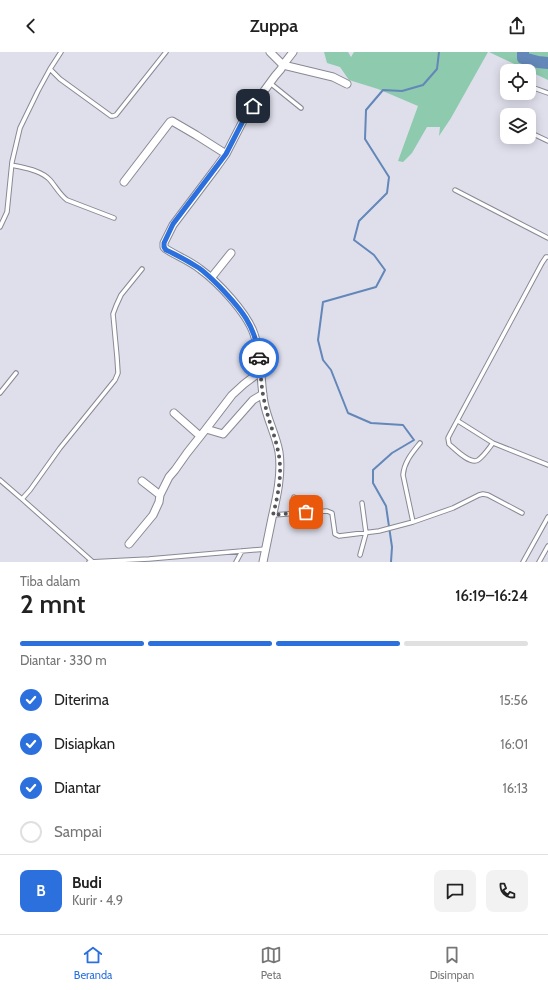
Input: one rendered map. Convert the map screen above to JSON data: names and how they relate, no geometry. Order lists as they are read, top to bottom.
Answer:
{
  "page": {
    "header": "Zuppa",
    "heading": ["2 mnt", "Tiba dalam", "16:19–16:24"],
    "panel": ["Budi", "Kurir · 4.9"],
    "bar": "Diantar · 330 m",
    "list": [
      ["Diterima", "15:56"],
      ["Disiapkan", "16:01"],
      ["Diantar", "16:13"],
      "Sampai"
    ],
    "round": "B",
    "tabs": ["Beranda", "Peta", "Disimpan"]
  }
}
